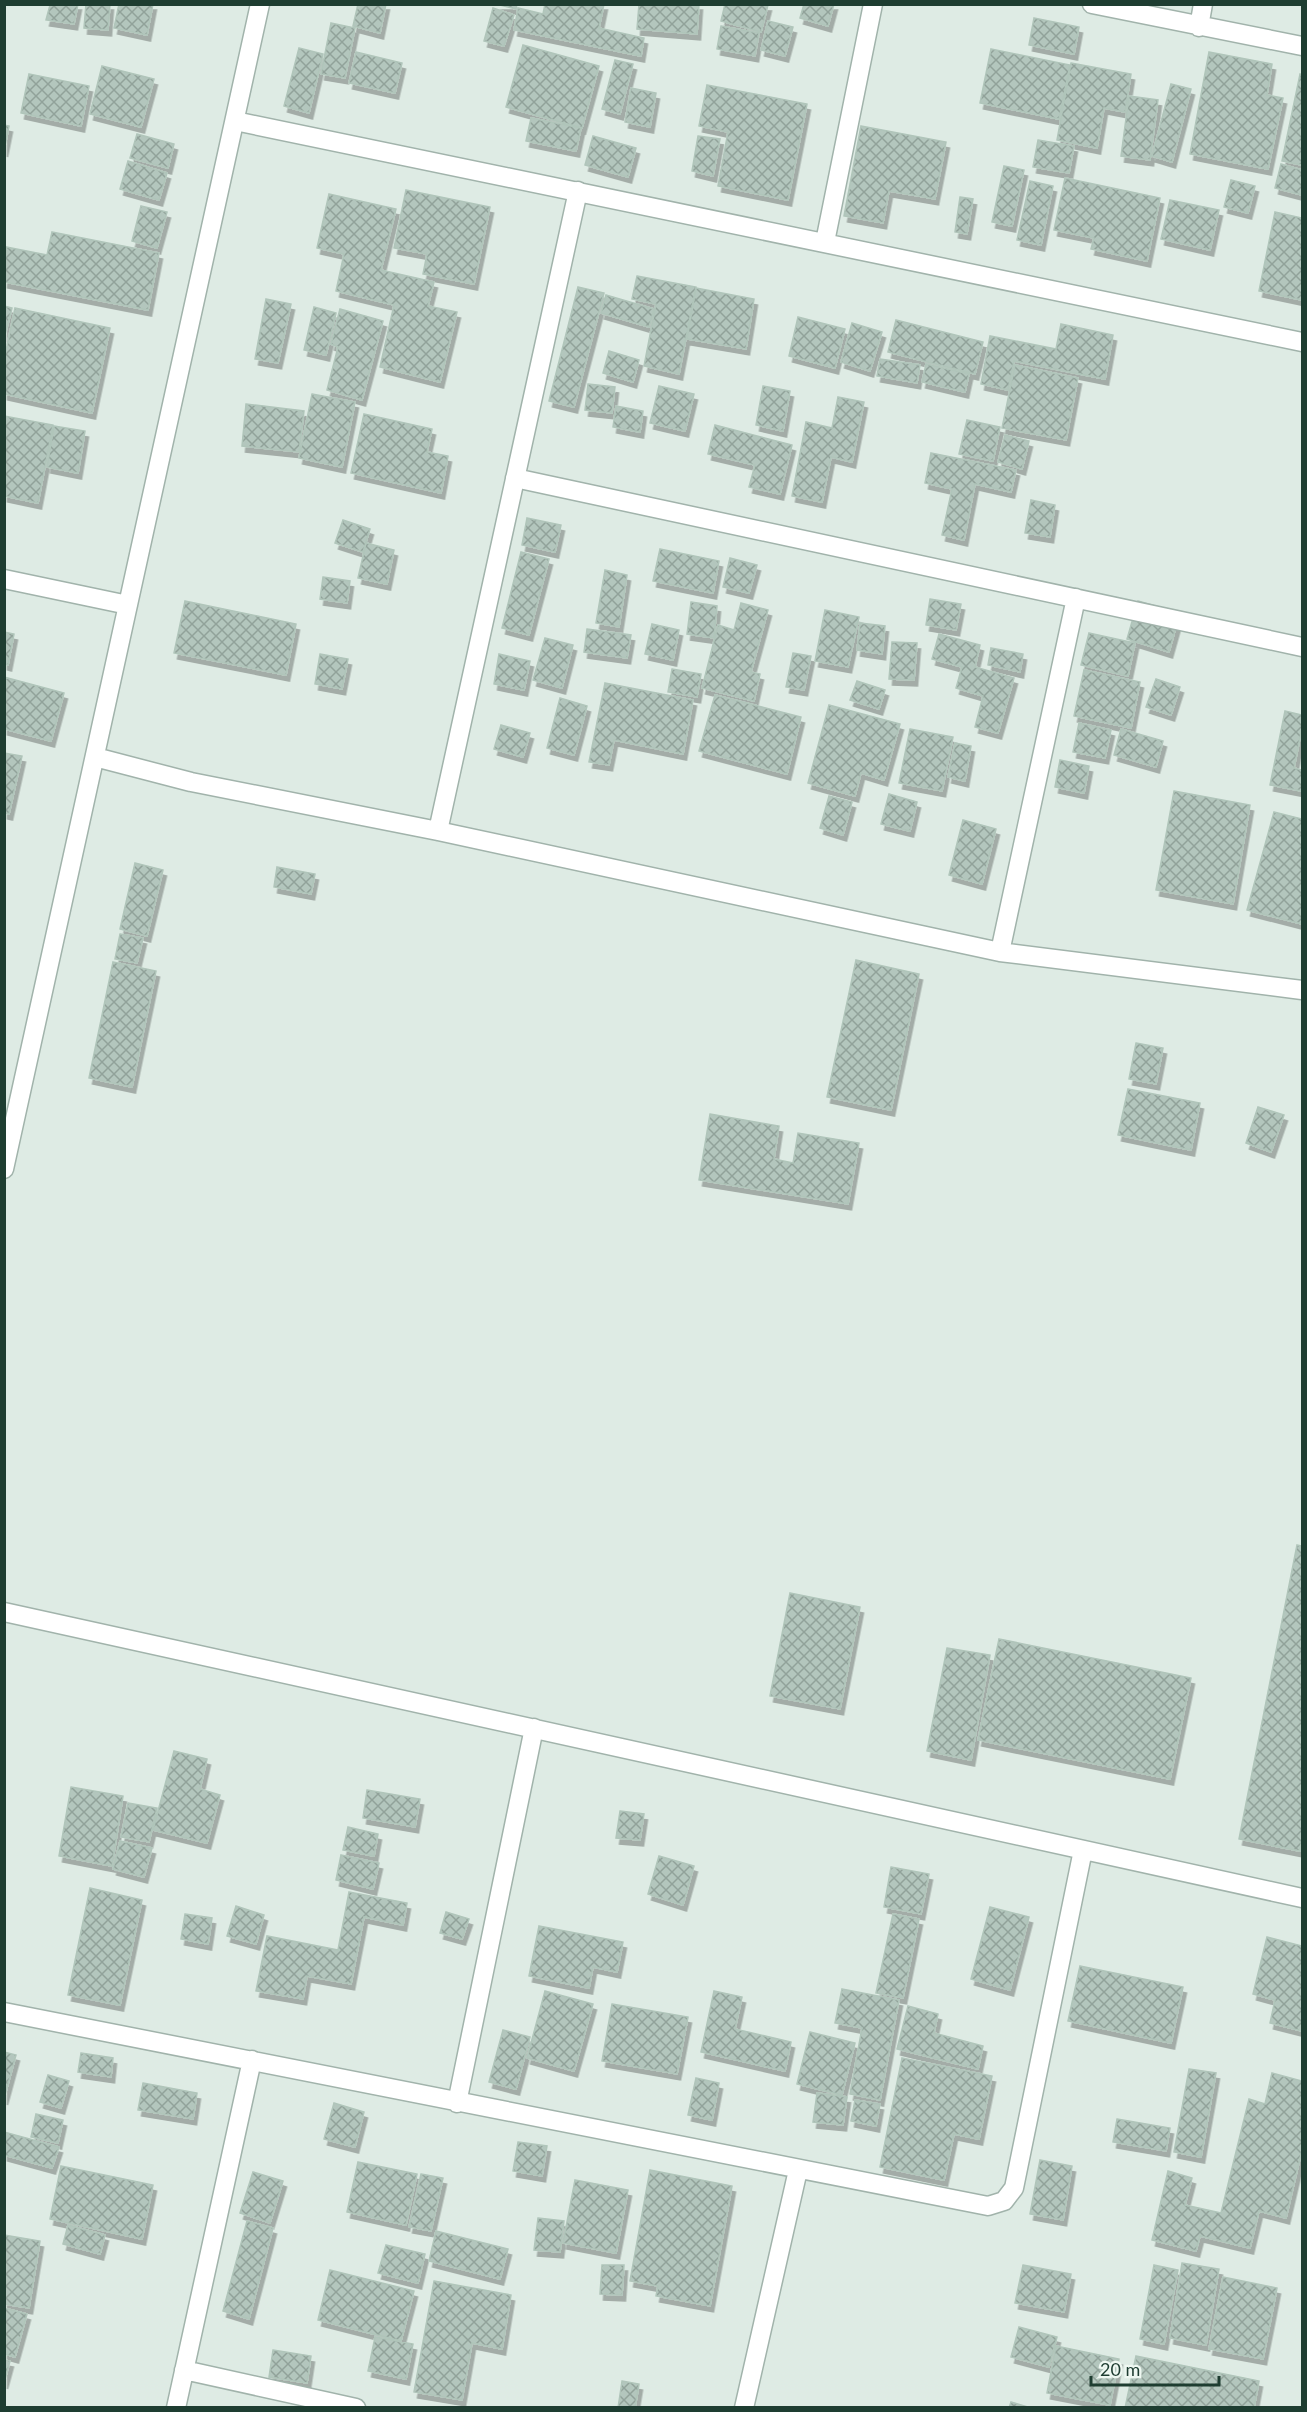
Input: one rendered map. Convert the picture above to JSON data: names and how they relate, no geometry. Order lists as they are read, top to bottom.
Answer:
{
  "scale_bar": "20 m"
}
